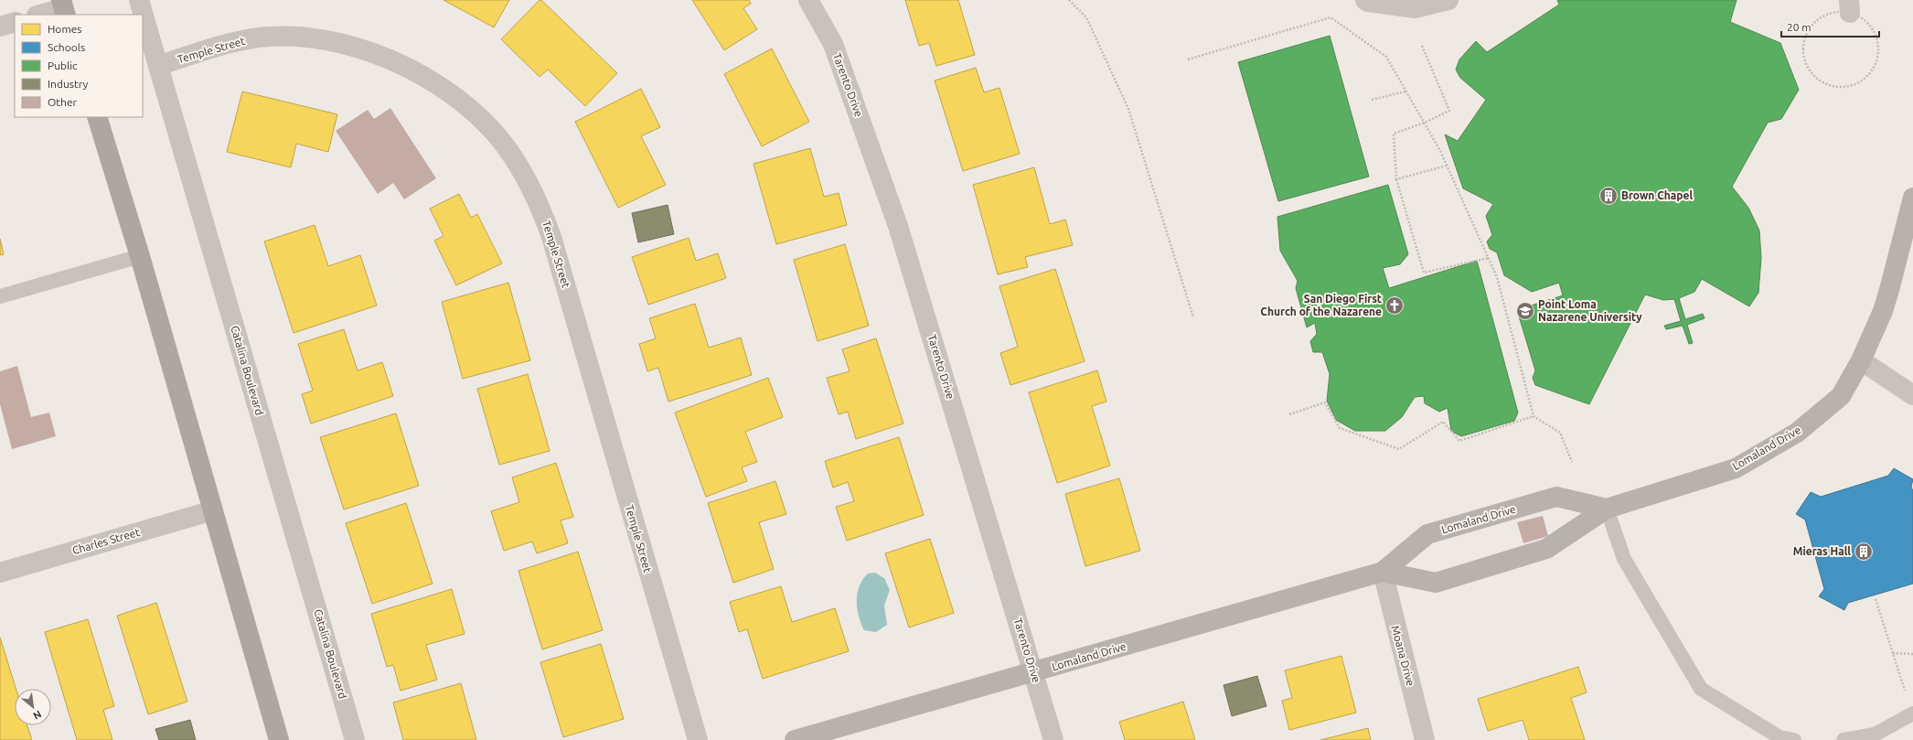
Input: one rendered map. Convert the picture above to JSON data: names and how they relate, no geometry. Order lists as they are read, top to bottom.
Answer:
{
  "streets": {
    "street": [
      "Temple Street",
      "Tarento Drive",
      "Catalina Boulevard",
      "Lomaland Drive",
      "Charles Street",
      "Moana Drive"
    ]
  },
  "crossings": [
    ["Temple Street", "Catalina Boulevard"],
    ["Tarento Drive", "Lomaland Drive"],
    ["Lomaland Drive", "Moana Drive"]
  ],
  "places": {
    "building": ["Brown Chapel", "Mieras Hall"],
    "church": ["San Diego First Church of the Nazarene"],
    "school or university": ["Point Loma Nazarene University"]
  },
  "legend": [
    "Homes",
    "Schools",
    "Public",
    "Industry",
    "Other"
  ],
  "scale_bar": "20 m",
  "north": "bottom right"
}
